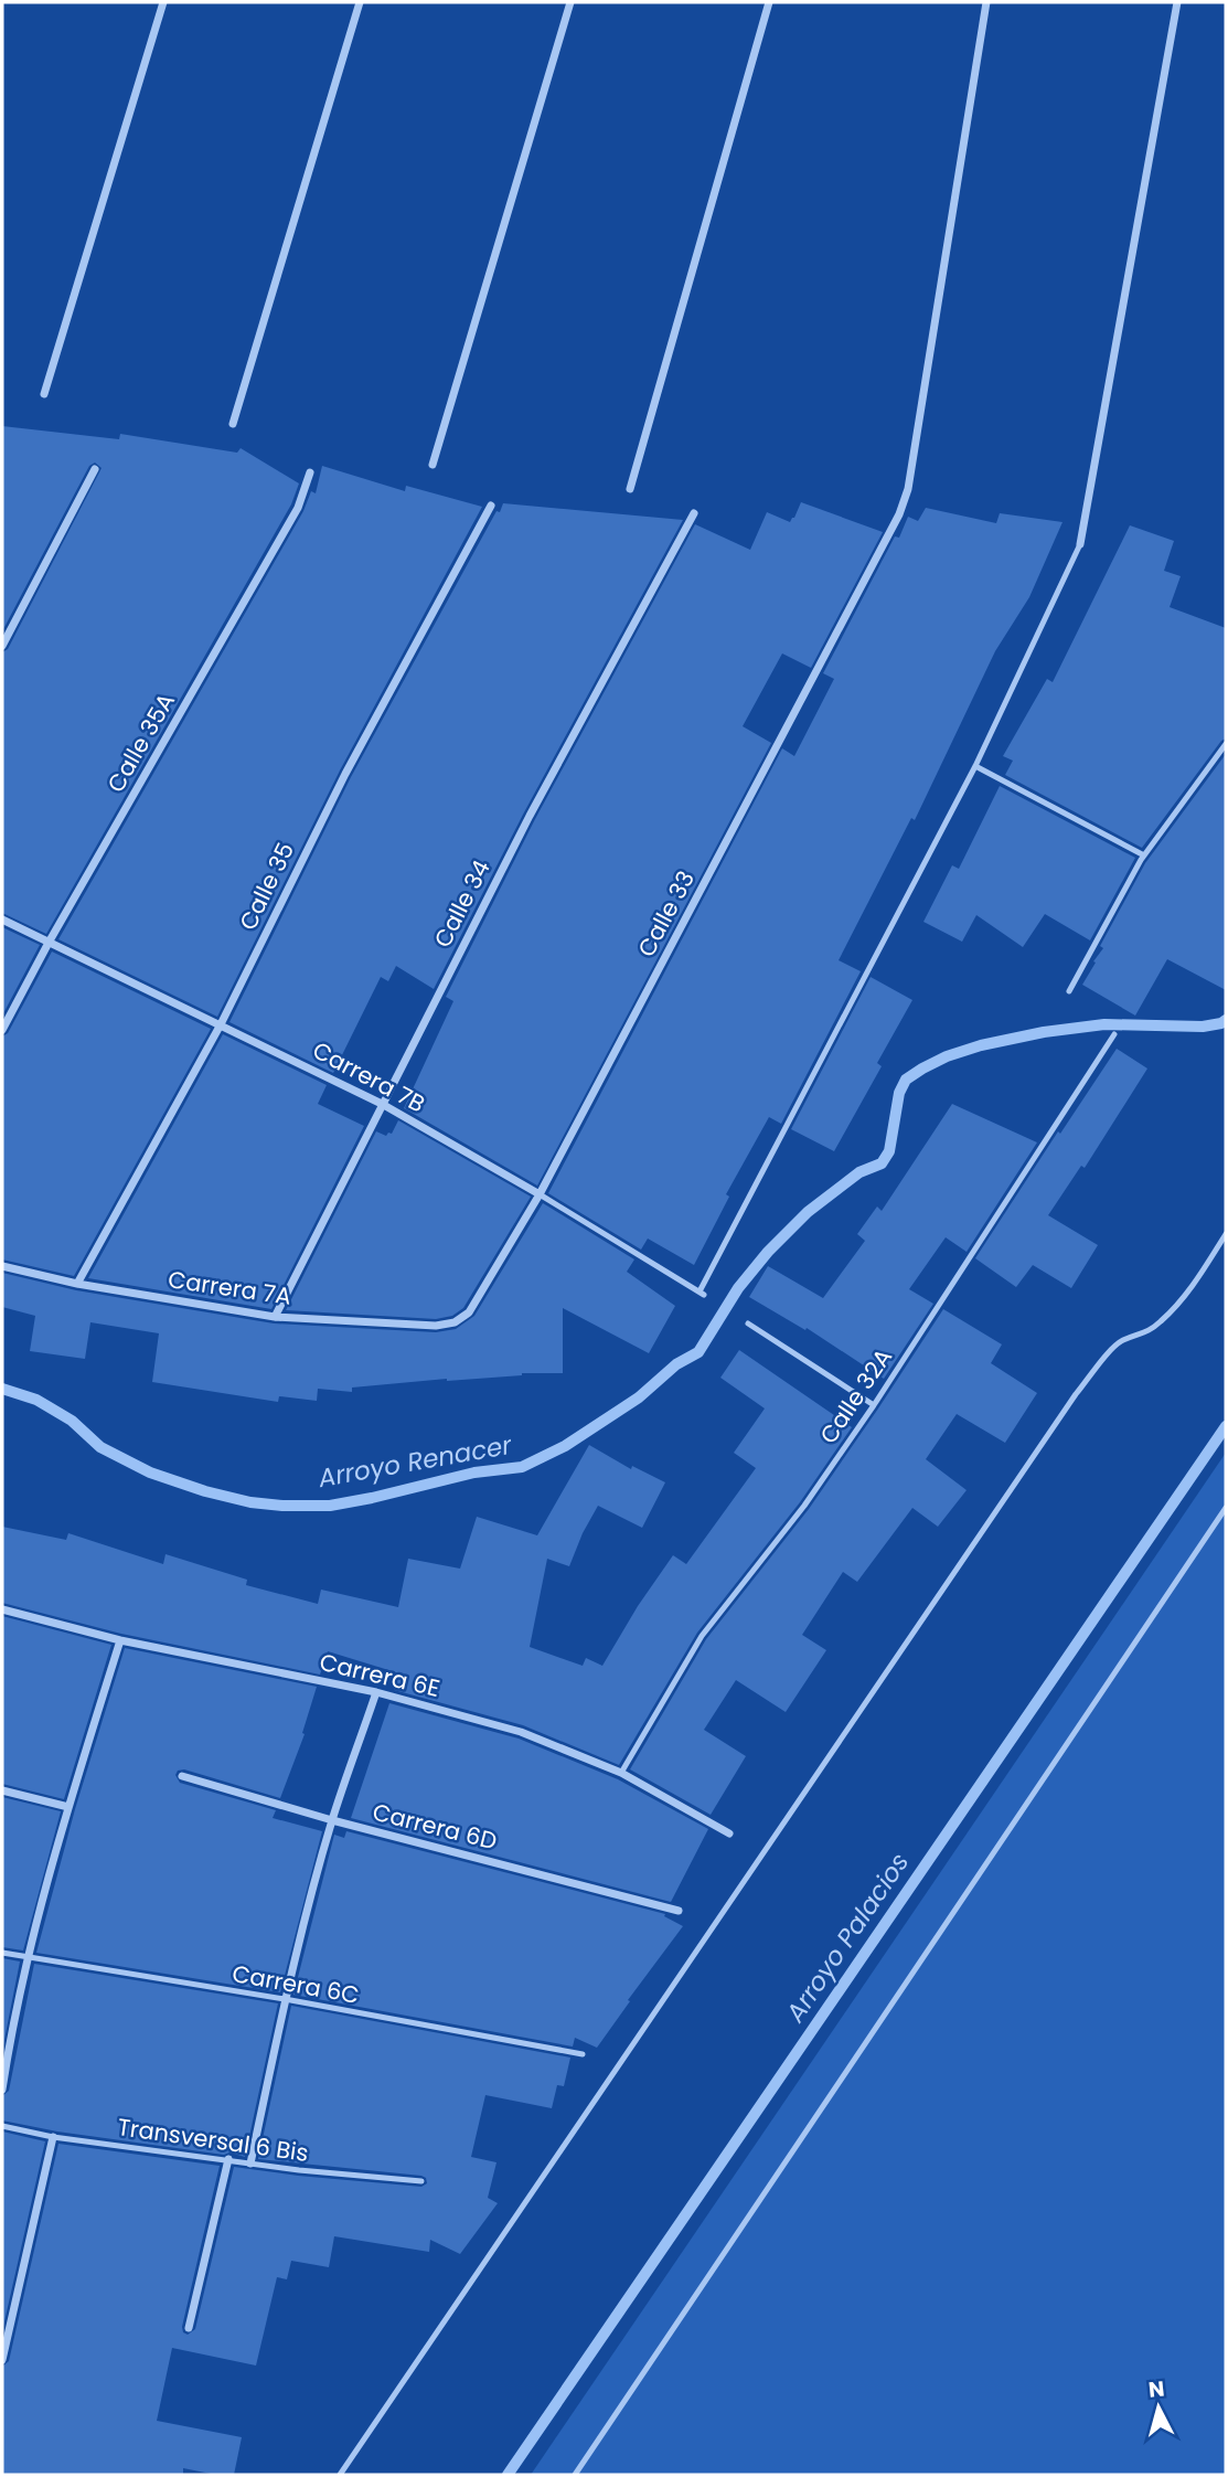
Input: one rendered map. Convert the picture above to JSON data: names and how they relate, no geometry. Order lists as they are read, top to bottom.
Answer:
{
  "streets": {
    "street": [
      "Calle 35A",
      "Calle 35",
      "Calle 34",
      "Calle 33",
      "Carrera 7B",
      "Carrera 7A",
      "Carrera 6E",
      "Carrera 6D"
    ],
    "lane": ["Calle 32A", "Carrera 6C", "Transversal 6 Bis"]
  },
  "crossings": [
    ["Calle 35A", "Carrera 7B"],
    ["Calle 35", "Carrera 7B"],
    ["Calle 35", "Carrera 7A"],
    ["Calle 34", "Carrera 7B"],
    ["Calle 34", "Carrera 7A"],
    ["Calle 33", "Carrera 7B"],
    ["Calle 33", "Carrera 7A"],
    ["Calle 32A", "Carrera 6E"]
  ],
  "water": ["Arroyo Renacer", "Arroyo Palacios"],
  "north": "top"
}
